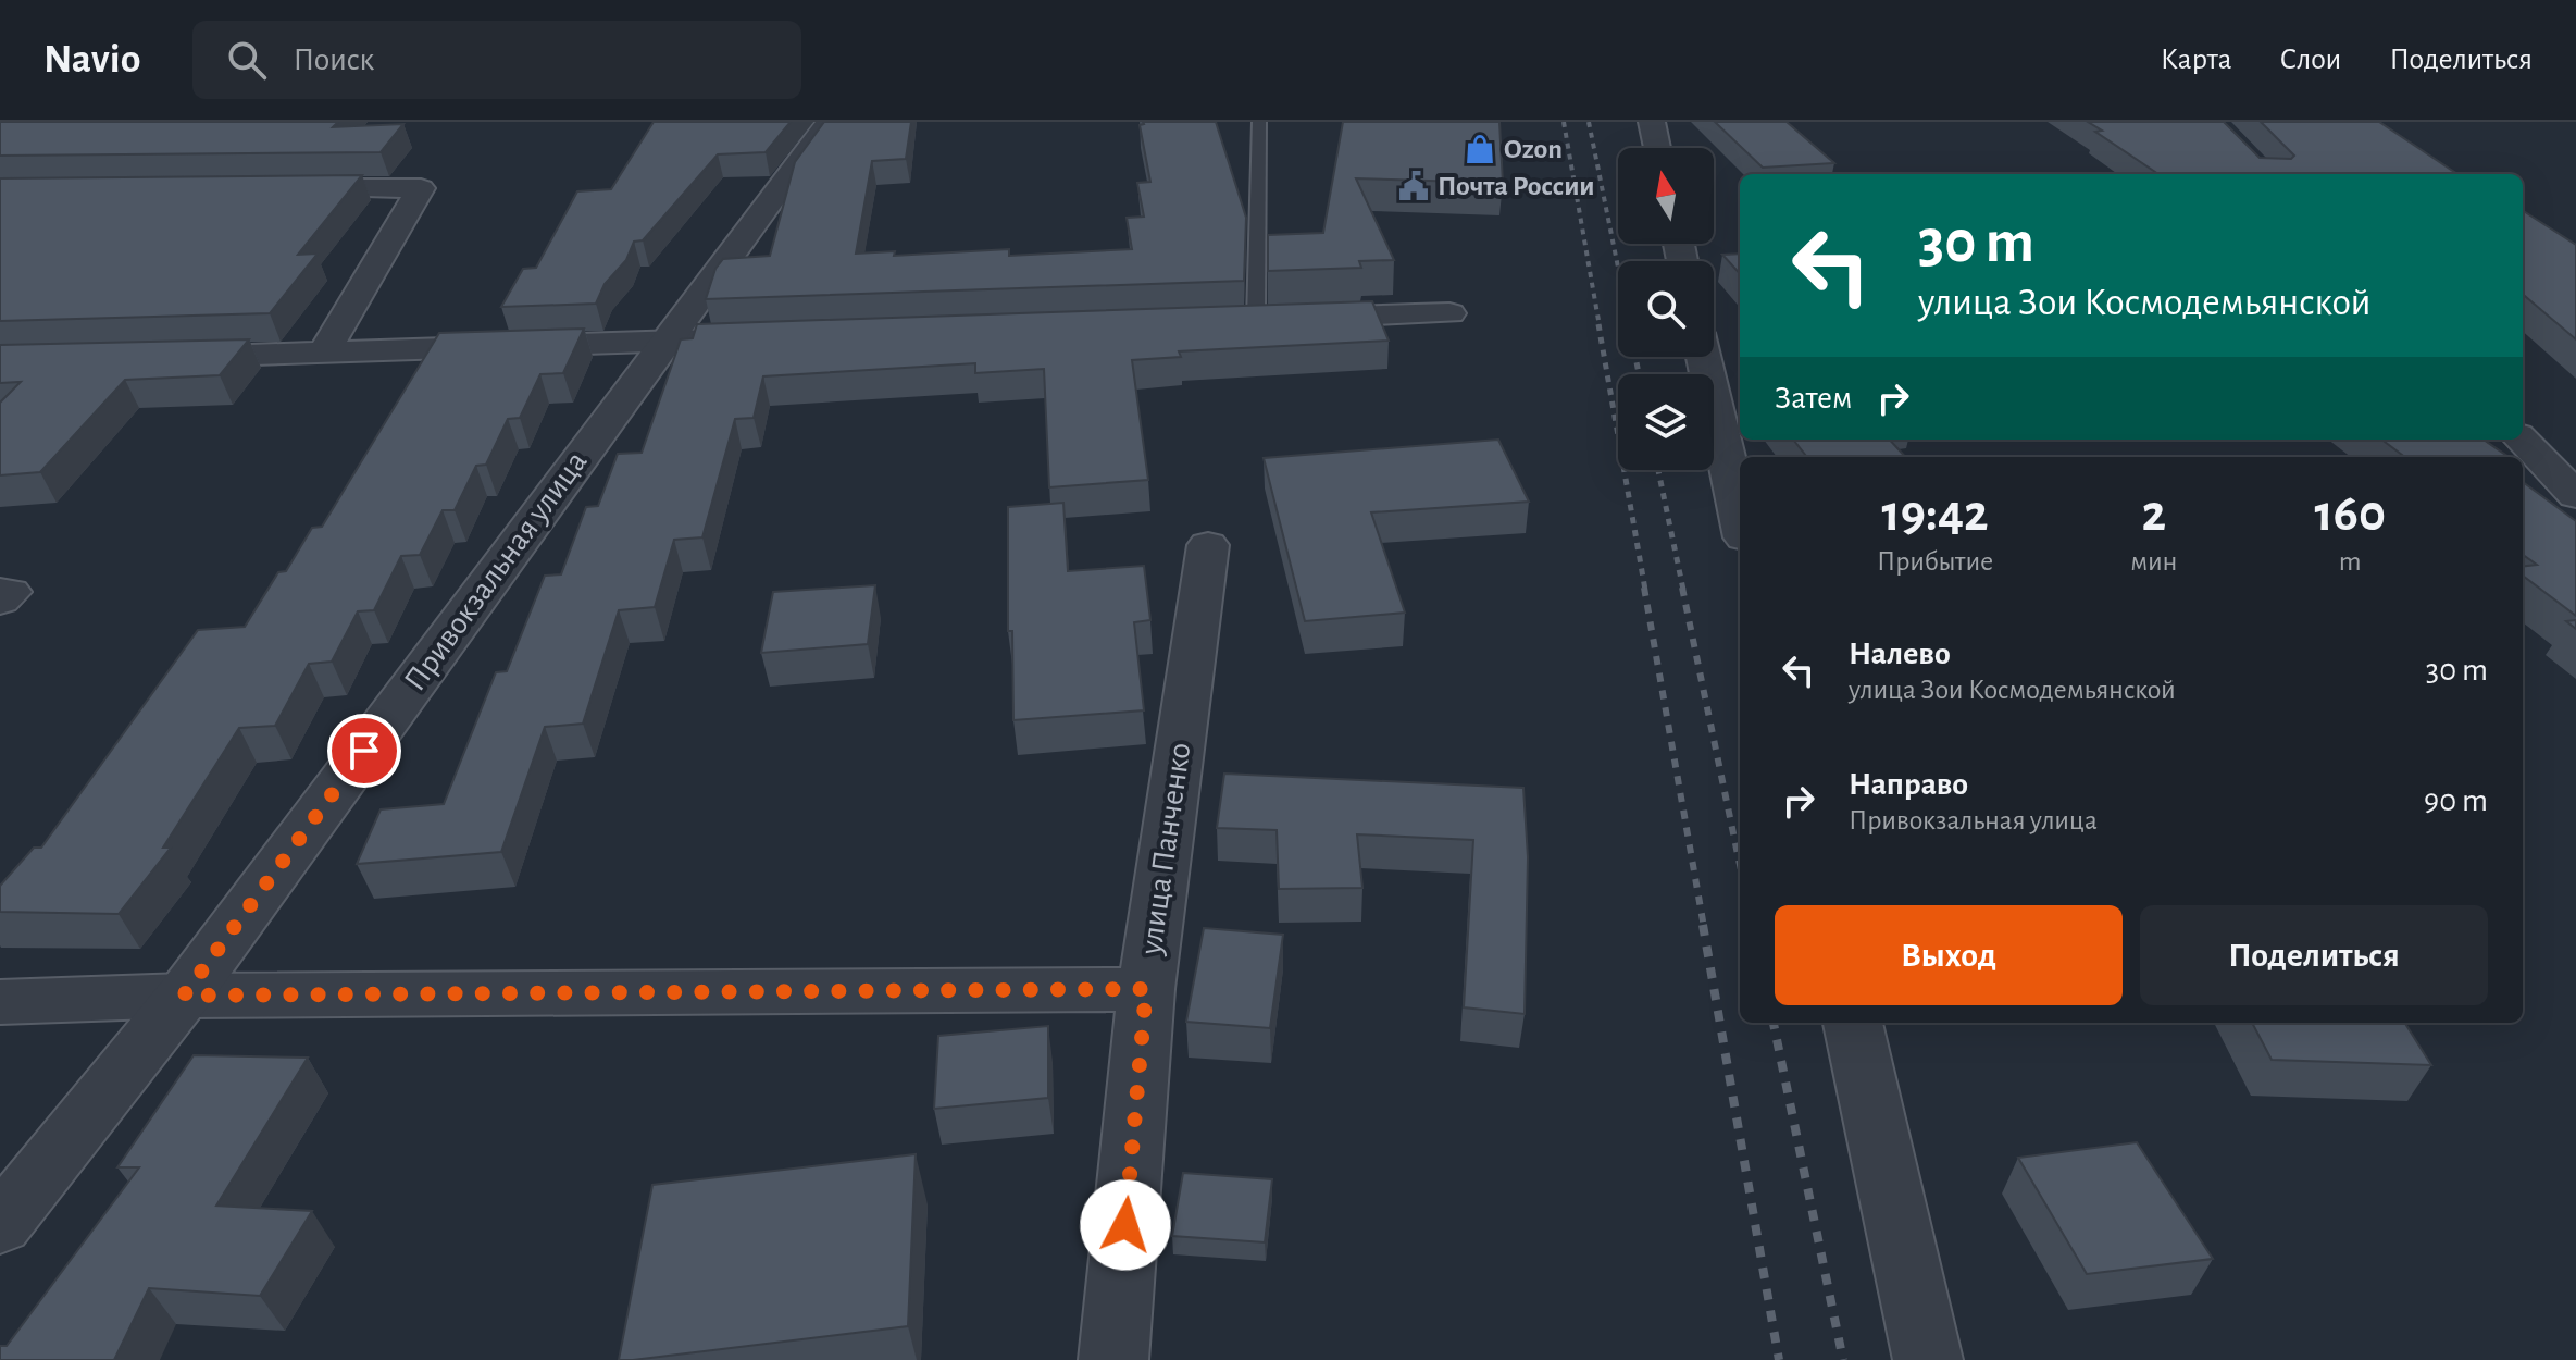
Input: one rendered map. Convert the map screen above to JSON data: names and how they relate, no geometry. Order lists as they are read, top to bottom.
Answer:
{
  "streets": {
    "street": ["Привокзальная улица", "улица Панченко"]
  },
  "places": {
    "shop": ["Ozon"],
    "public building": ["Почта России"]
  },
  "north": "top",
  "page": {
    "header": "Navio",
    "search": "Поиск",
    "nav": ["Карта", "Слои", "Поделиться"],
    "turn": ["30 m", "улица Зои Космодемьянской"],
    "then": "Затем",
    "eta": [
      "19:42",
      "Прибытие",
      "2",
      "мин",
      "160",
      "m"
    ],
    "list": [
      {
        "name": "Налево",
        "note": "улица Зои Космодемьянской",
        "value": "30 m"
      },
      {
        "name": "Направо",
        "note": "Привокзальная улица",
        "value": "90 m"
      }
    ],
    "buttons": ["Выход", "Поделиться"]
  }
}
